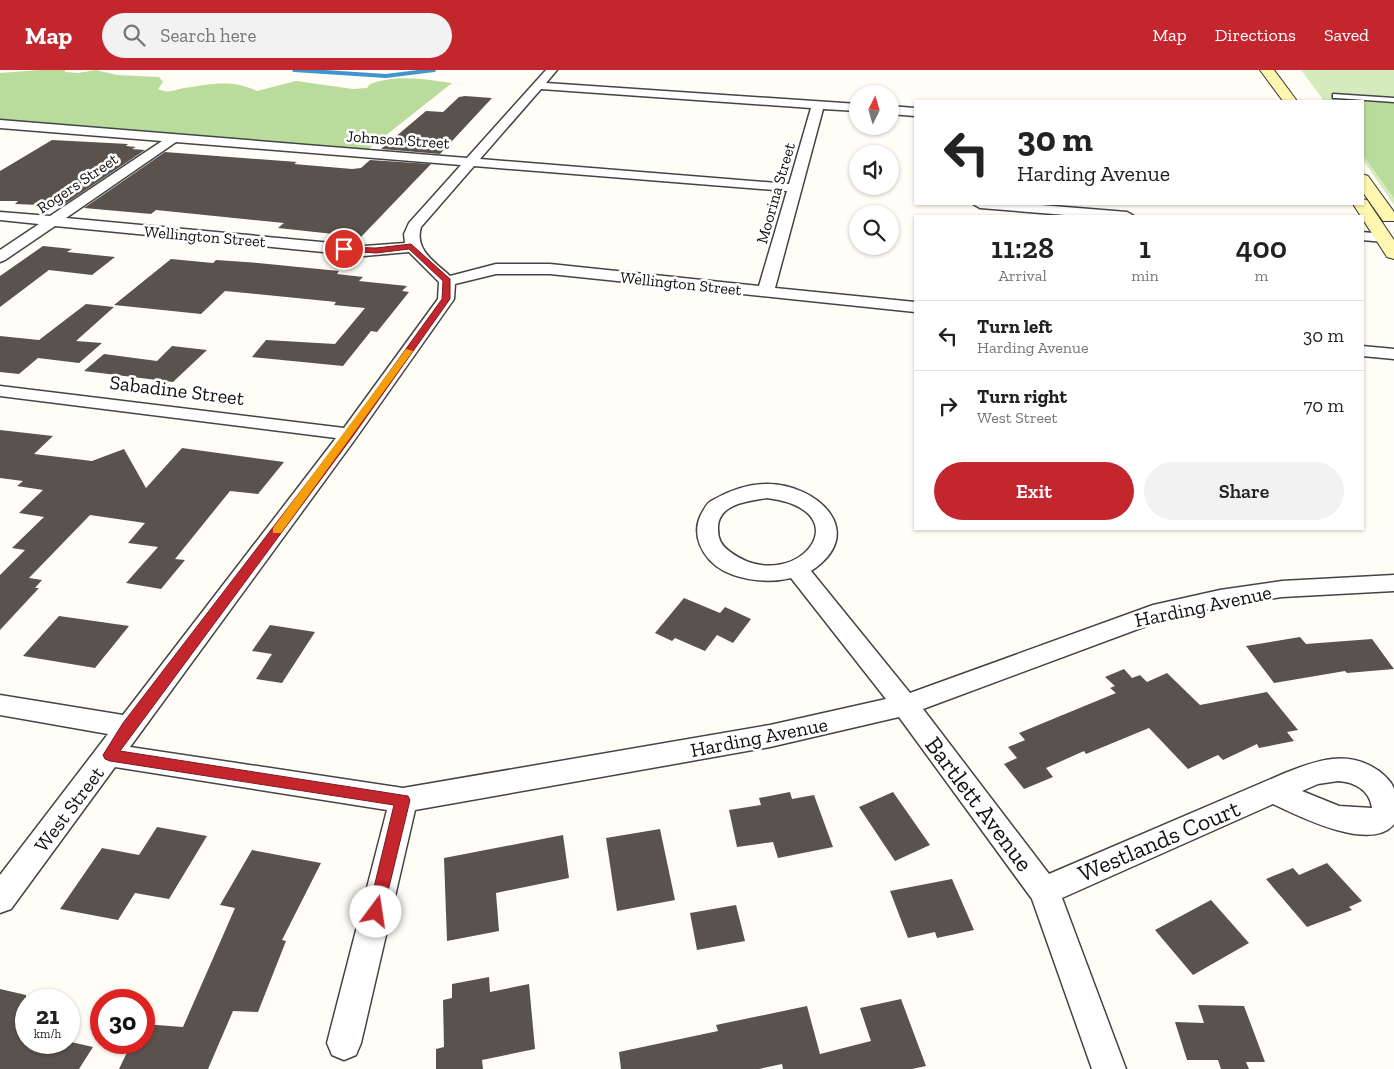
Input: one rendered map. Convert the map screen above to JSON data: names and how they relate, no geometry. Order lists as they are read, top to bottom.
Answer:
{
  "streets": {
    "street": [
      "Johnson Street",
      "Rogers Street",
      "Moorina Street",
      "Wellington Street",
      "Sabadine Street",
      "Harding Avenue",
      "Bartlett Avenue",
      "West Street",
      "Westlands Court"
    ]
  },
  "crossings": [
    ["Johnson Street", "Rogers Street"],
    ["Johnson Street", "Moorina Street"],
    ["Rogers Street", "Wellington Street"],
    ["Moorina Street", "Wellington Street"],
    ["Wellington Street", "West Street"],
    ["Sabadine Street", "West Street"],
    ["Harding Avenue", "Bartlett Avenue"],
    ["Harding Avenue", "West Street"],
    ["Bartlett Avenue", "Westlands Court"]
  ],
  "north": "top",
  "page": {
    "header": "Map",
    "search": "Search here",
    "nav": ["Map", "Directions", "Saved"],
    "turn": ["30 m", "Harding Avenue"],
    "eta": [
      "11:28",
      "Arrival",
      "1",
      "min",
      "400",
      "m"
    ],
    "list": [
      {
        "name": "Turn left",
        "note": "Harding Avenue",
        "value": "30 m"
      },
      {
        "name": "Turn right",
        "note": "West Street",
        "value": "70 m"
      }
    ],
    "buttons": ["Exit", "Share"],
    "speed": "21 km/h",
    "limit": "30"
  }
}
